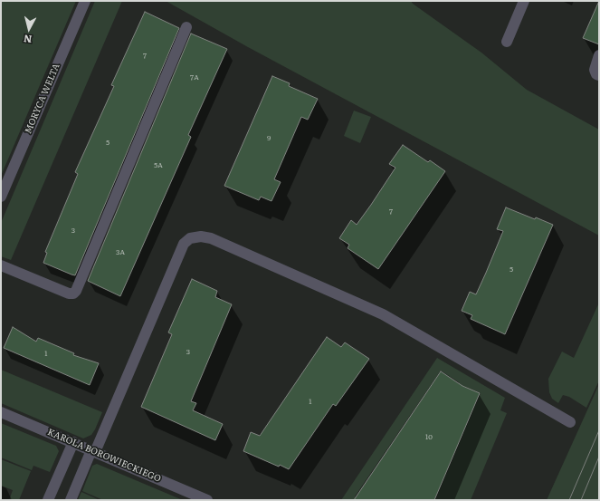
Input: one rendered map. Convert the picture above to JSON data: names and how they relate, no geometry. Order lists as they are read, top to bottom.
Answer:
{
  "streets": {
    "street": ["MORYCA WELTA", "KAROLA BOROWIECKIEGO"]
  },
  "house_numbers": [
    "7",
    "7A",
    "9",
    "5",
    "5A",
    "7",
    "3",
    "3A",
    "5",
    "3",
    "1",
    "1",
    "10"
  ],
  "north": "bottom"
}
